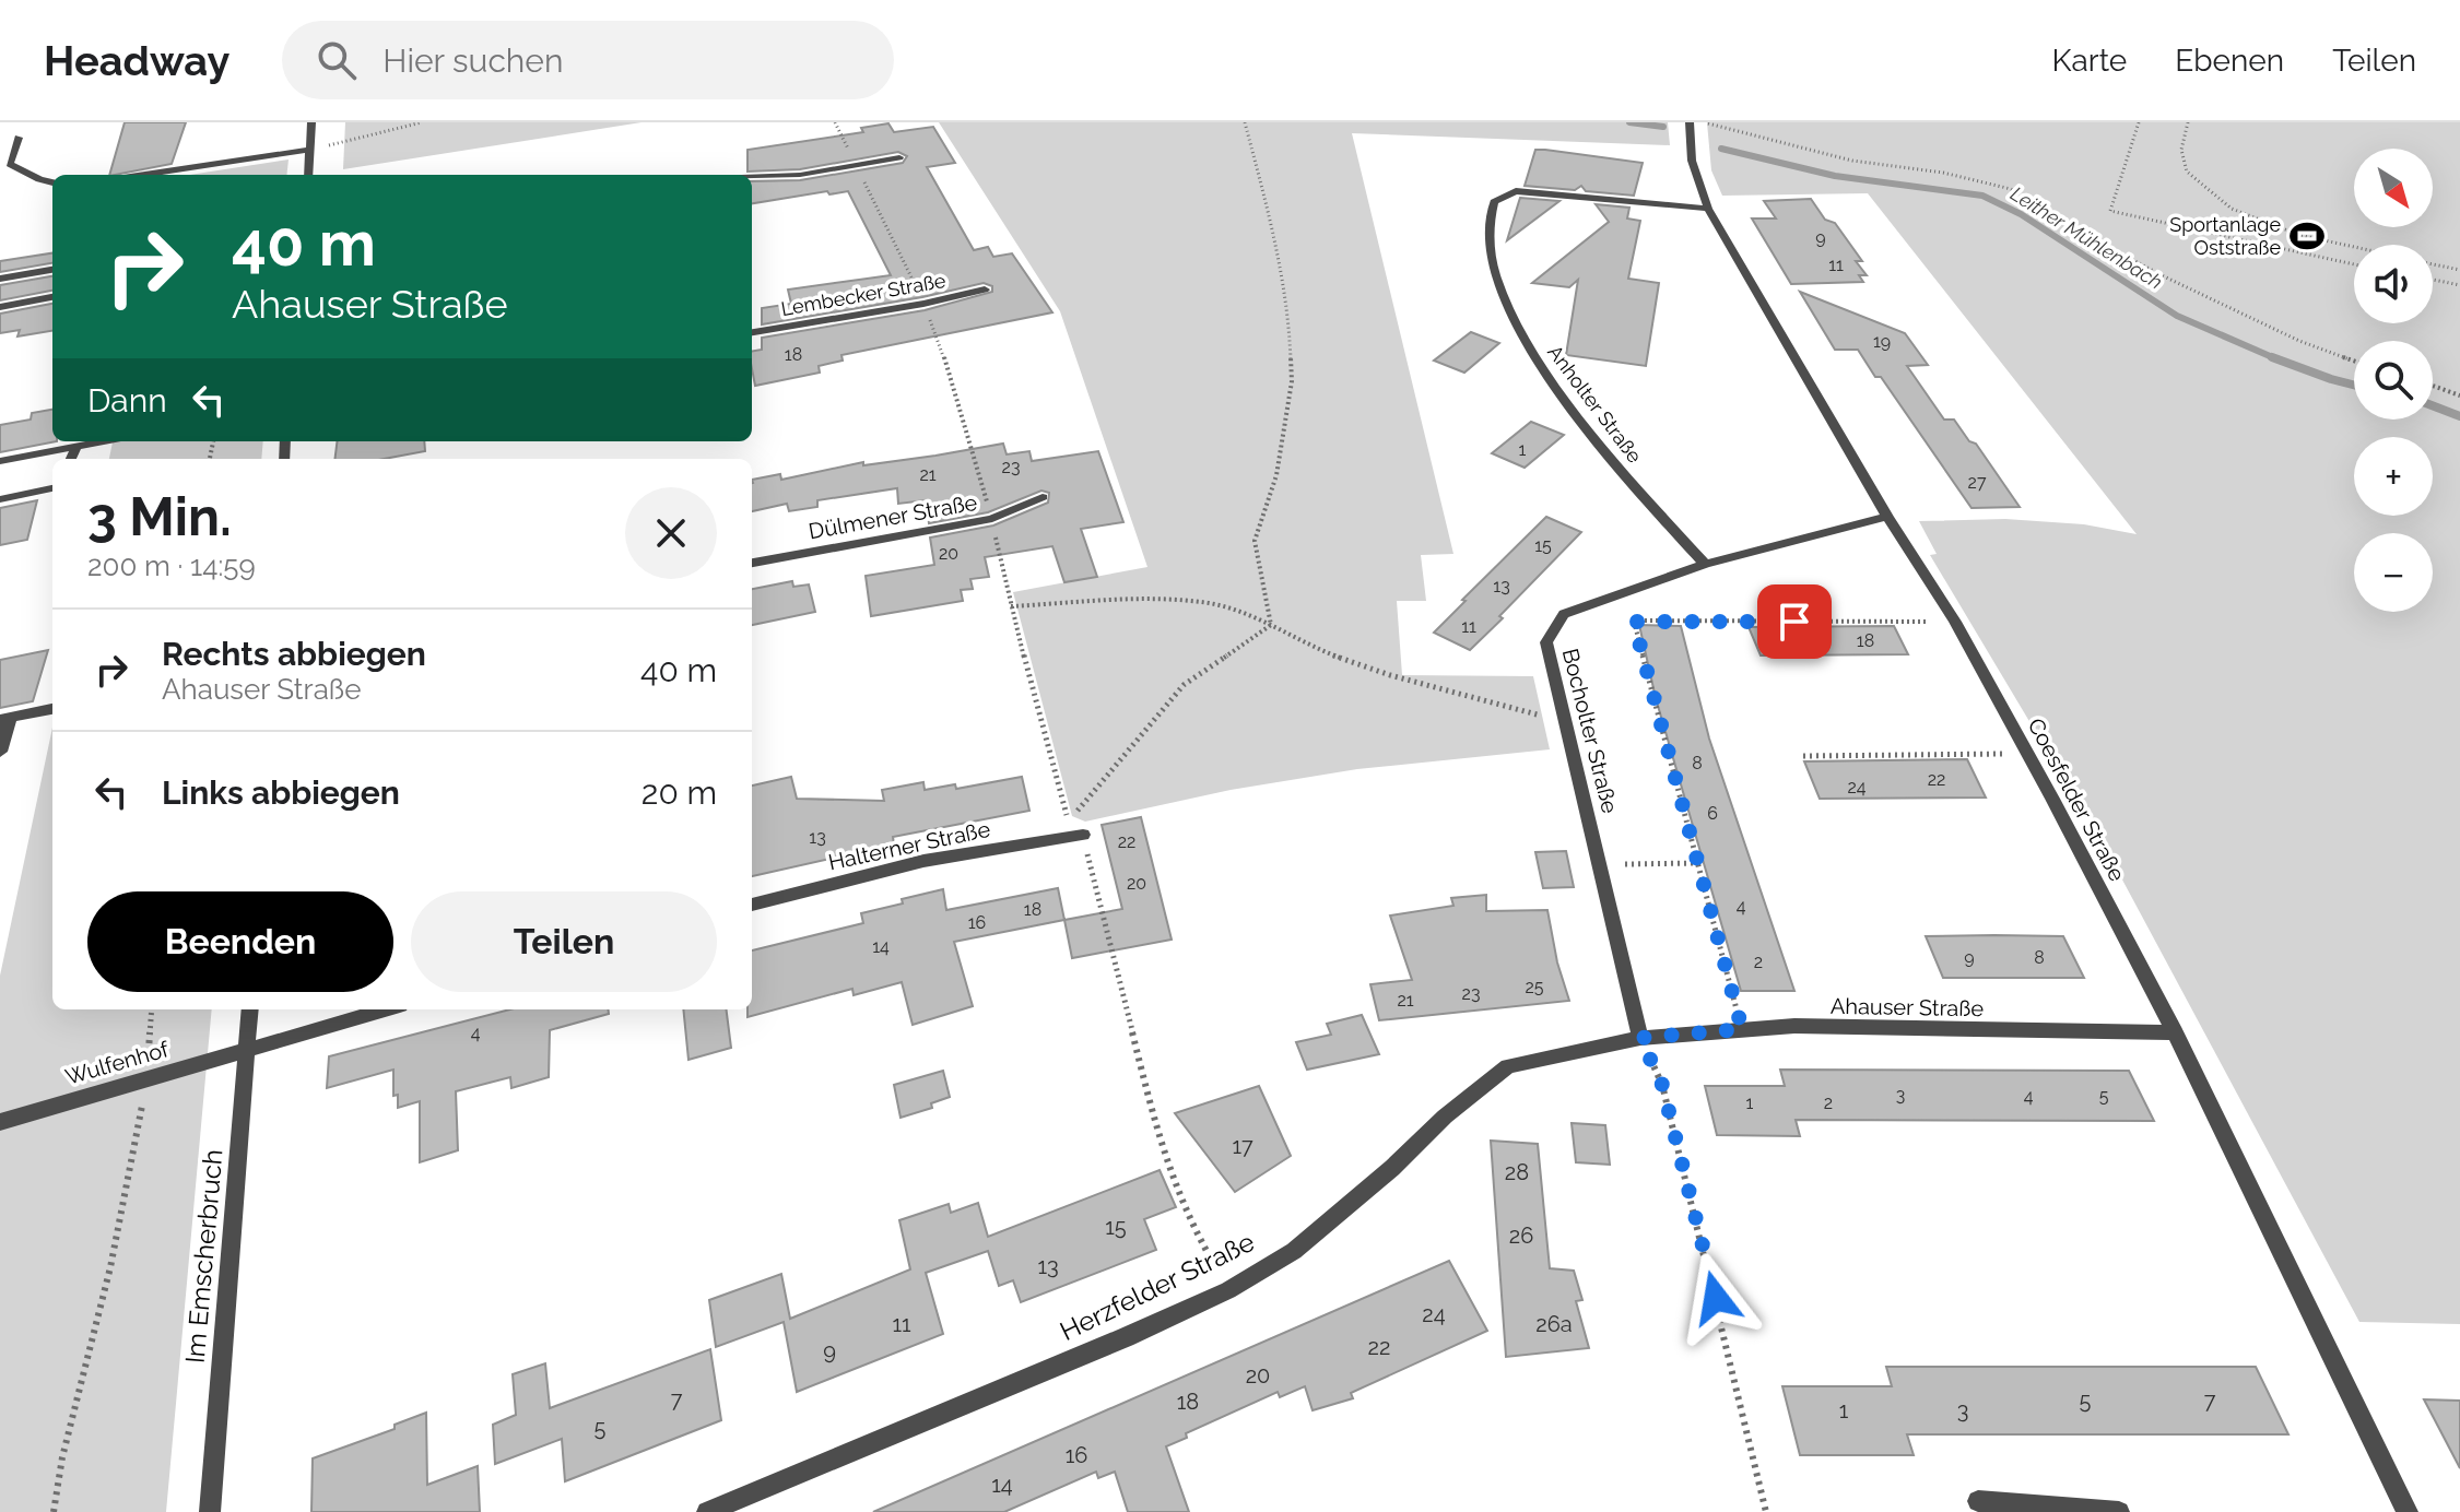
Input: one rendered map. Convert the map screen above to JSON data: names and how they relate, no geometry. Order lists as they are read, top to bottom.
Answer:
{
  "streets": {
    "street": [
      "Lembecker Straße",
      "Anholter Straße",
      "Dülmener Straße",
      "Bocholter Straße",
      "Coesfelder Straße",
      "Halterner Straße",
      "Ahauser Straße",
      "Wulfenhof",
      "Im Emscherbruch",
      "Herzfelder Straße"
    ]
  },
  "crossings": [
    ["Anholter Straße", "Bocholter Straße"],
    ["Anholter Straße", "Coesfelder Straße"],
    ["Bocholter Straße", "Coesfelder Straße"],
    ["Bocholter Straße", "Ahauser Straße"],
    ["Bocholter Straße", "Herzfelder Straße"],
    ["Coesfelder Straße", "Ahauser Straße"],
    ["Ahauser Straße", "Herzfelder Straße"],
    ["Wulfenhof", "Im Emscherbruch"]
  ],
  "water": ["Leither Mühlenbach"],
  "places": {
    "sports": ["Sportanlage Oststraße"]
  },
  "house_numbers": [
    "9",
    "11",
    "19",
    "18",
    "1",
    "23",
    "21",
    "27",
    "15",
    "20",
    "13",
    "11",
    "18",
    "8",
    "22",
    "24",
    "6",
    "13",
    "22",
    "20",
    "4",
    "18",
    "16",
    "14",
    "9",
    "8",
    "2",
    "25",
    "23",
    "21",
    "4",
    "3",
    "4",
    "5",
    "1",
    "2",
    "17",
    "28",
    "15",
    "26",
    "13",
    "24",
    "11",
    "26a",
    "22",
    "9",
    "20",
    "7",
    "5",
    "7",
    "18",
    "1",
    "3",
    "5",
    "16",
    "14"
  ],
  "north": "bottom right",
  "page": {
    "header": "Headway",
    "search": "Hier suchen",
    "nav": ["Karte", "Ebenen", "Teilen"],
    "map_buttons": ["+", "−"],
    "turn": ["40 m", "Ahauser Straße"],
    "then": "Dann",
    "heading": ["3 Min.", "200 m · 14:59"],
    "list": [
      {
        "name": "Rechts abbiegen",
        "note": "Ahauser Straße",
        "value": "40 m"
      },
      {
        "name": "Links abbiegen",
        "value": "20 m"
      }
    ],
    "buttons": ["Beenden", "Teilen"]
  }
}
